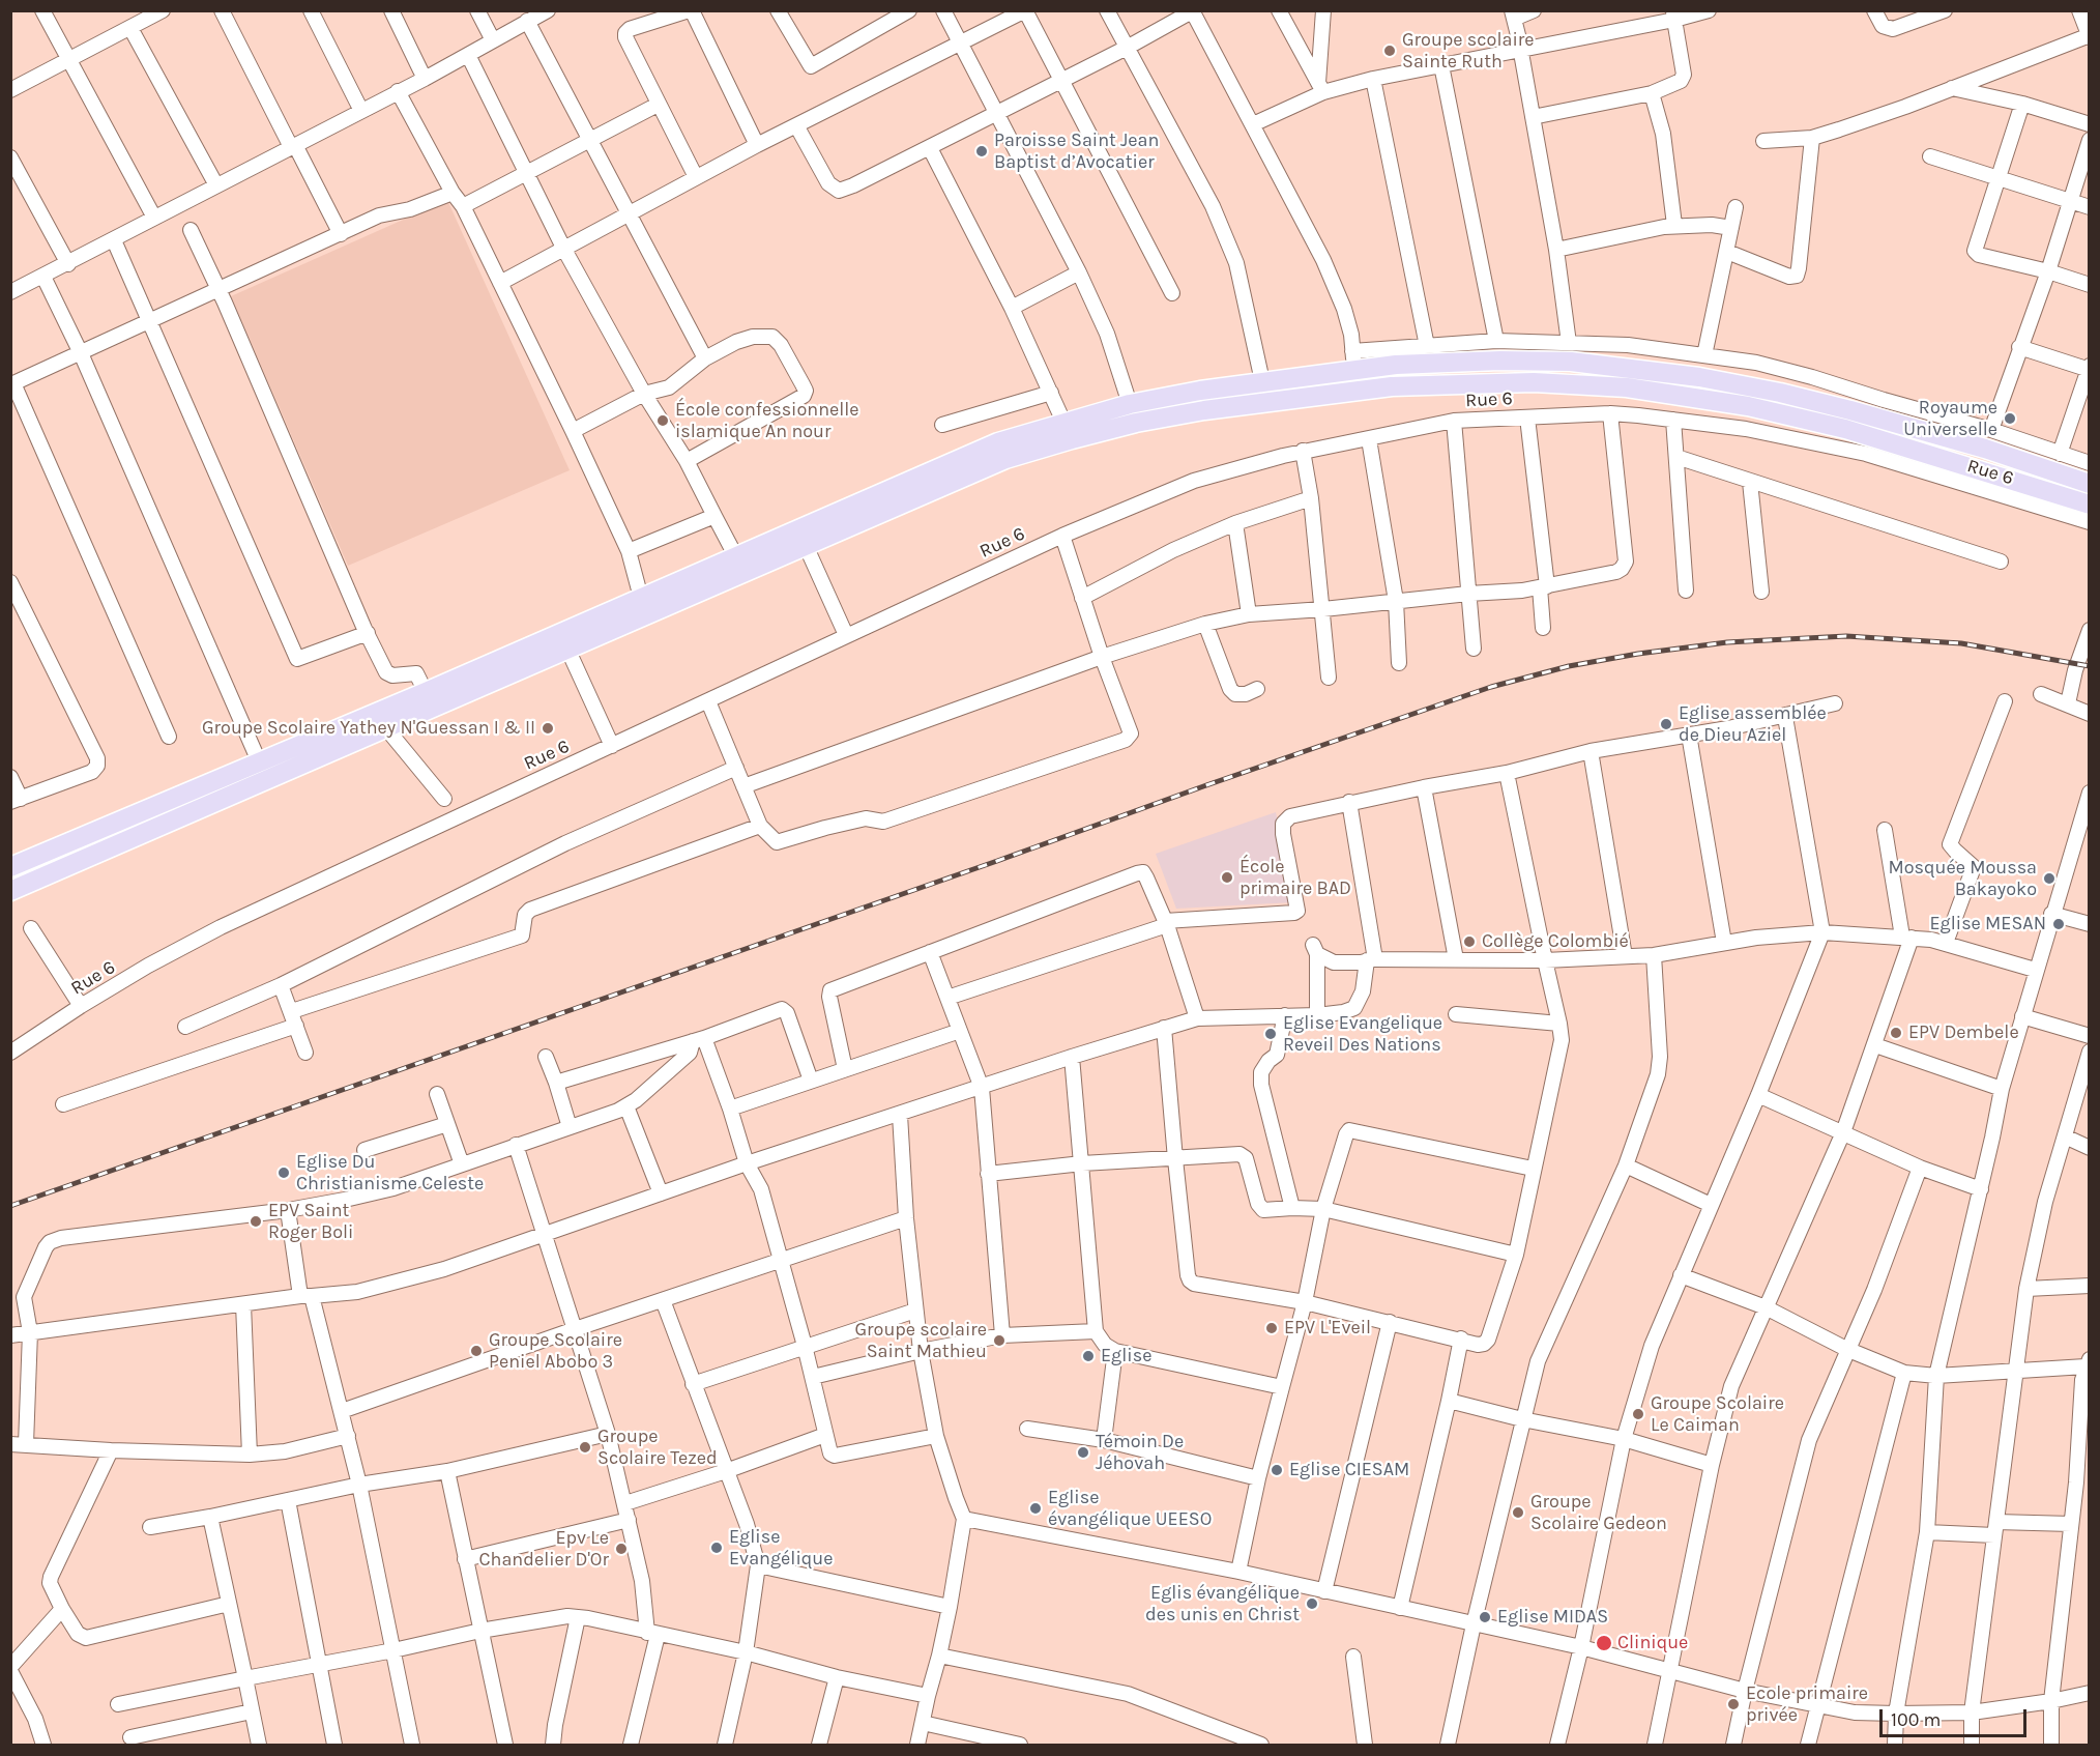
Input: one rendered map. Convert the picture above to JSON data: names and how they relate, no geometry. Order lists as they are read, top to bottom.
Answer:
{
  "streets": {
    "street": ["Rue 6"]
  },
  "places": [
    "Groupe scolaire Sainte Ruth",
    "Paroisse Saint Jean Baptist d’Avocatier",
    "Royaume Universelle",
    "École confessionnelle islamique An nour",
    "Eglise assemblée de Dieu Aziel",
    "Groupe Scolaire Yathey N'Guessan I & II",
    "École primaire BAD",
    "Mosquée Moussa Bakayoko",
    "Eglise MESAN",
    "Collège Colombié",
    "EPV Dembele",
    "Eglise Evangelique Reveil Des Nations",
    "Eglise Du Christianisme Celeste",
    "EPV Saint Roger Boli",
    "EPV L'Eveil",
    "Groupe scolaire Saint Mathieu",
    "Groupe Scolaire Peniel Abobo 3",
    "Eglise",
    "Groupe Scolaire Le Caiman",
    "Groupe Scolaire Tezed",
    "Témoin De Jéhovah",
    "Eglise CIESAM",
    "Eglise évangélique UEESO",
    "Groupe Scolaire Gedeon",
    "Eglise Evangélique",
    "Epv Le Chandelier D'Or",
    "Eglis évangélique des unis en Christ",
    "Eglise MIDAS",
    "Clinique",
    "Ecole primaire privée"
  ],
  "scale_bar": "100 m"
}
